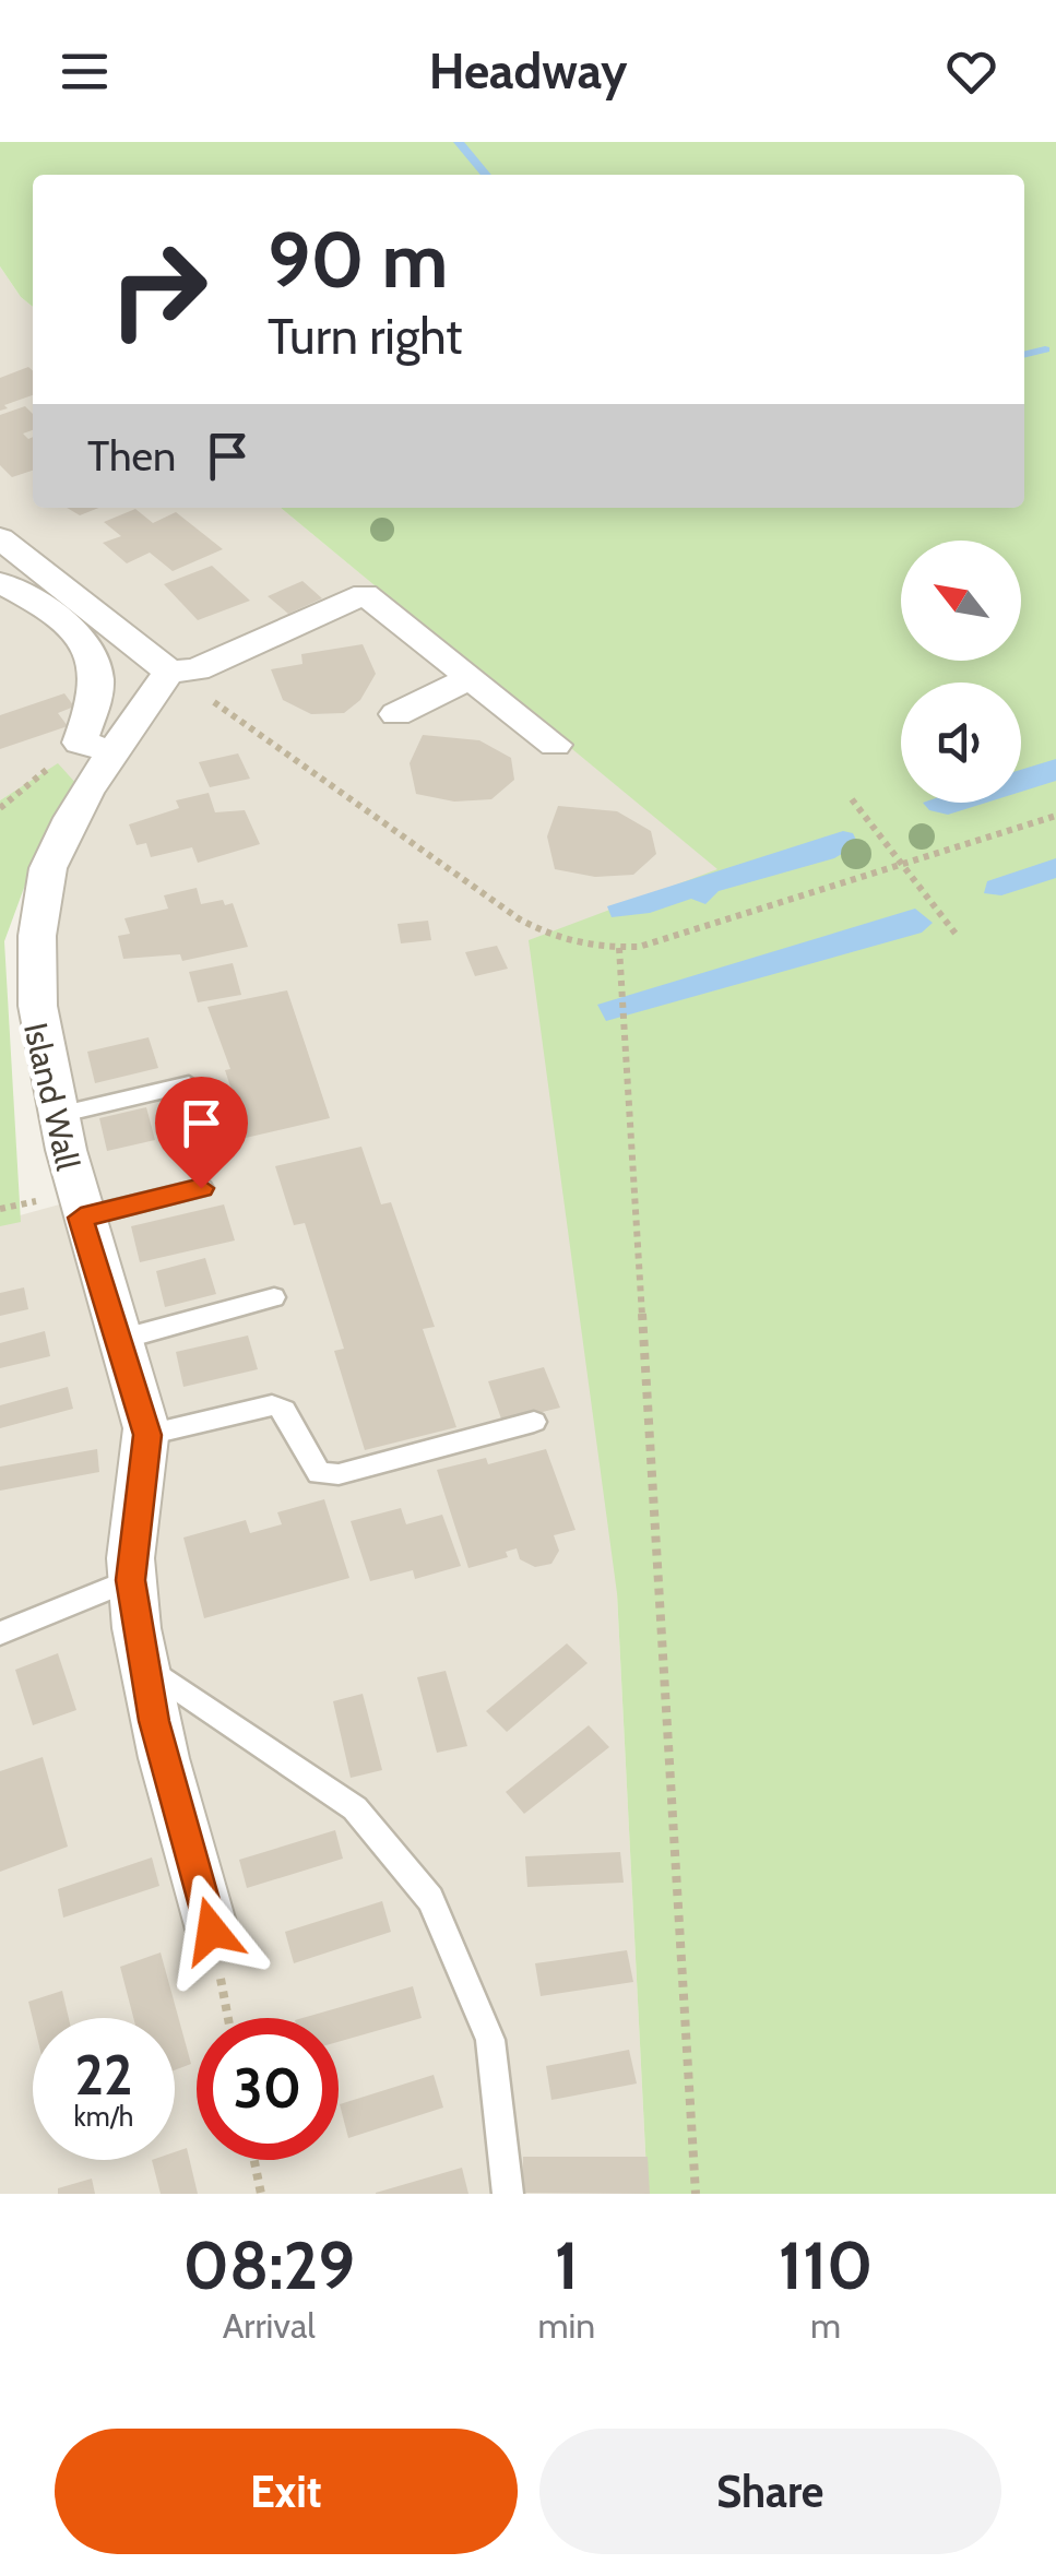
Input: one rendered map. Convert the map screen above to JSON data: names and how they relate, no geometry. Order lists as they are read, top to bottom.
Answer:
{
  "streets": {
    "street": ["Island Wall"]
  },
  "north": "top left",
  "page": {
    "header": "Headway",
    "turn": ["90 m", "Turn right"],
    "then": "Then",
    "speed": "22 km/h",
    "limit": "30",
    "eta": [
      "08:29",
      "Arrival",
      "1",
      "min",
      "110",
      "m"
    ],
    "buttons": ["Exit", "Share"]
  }
}
